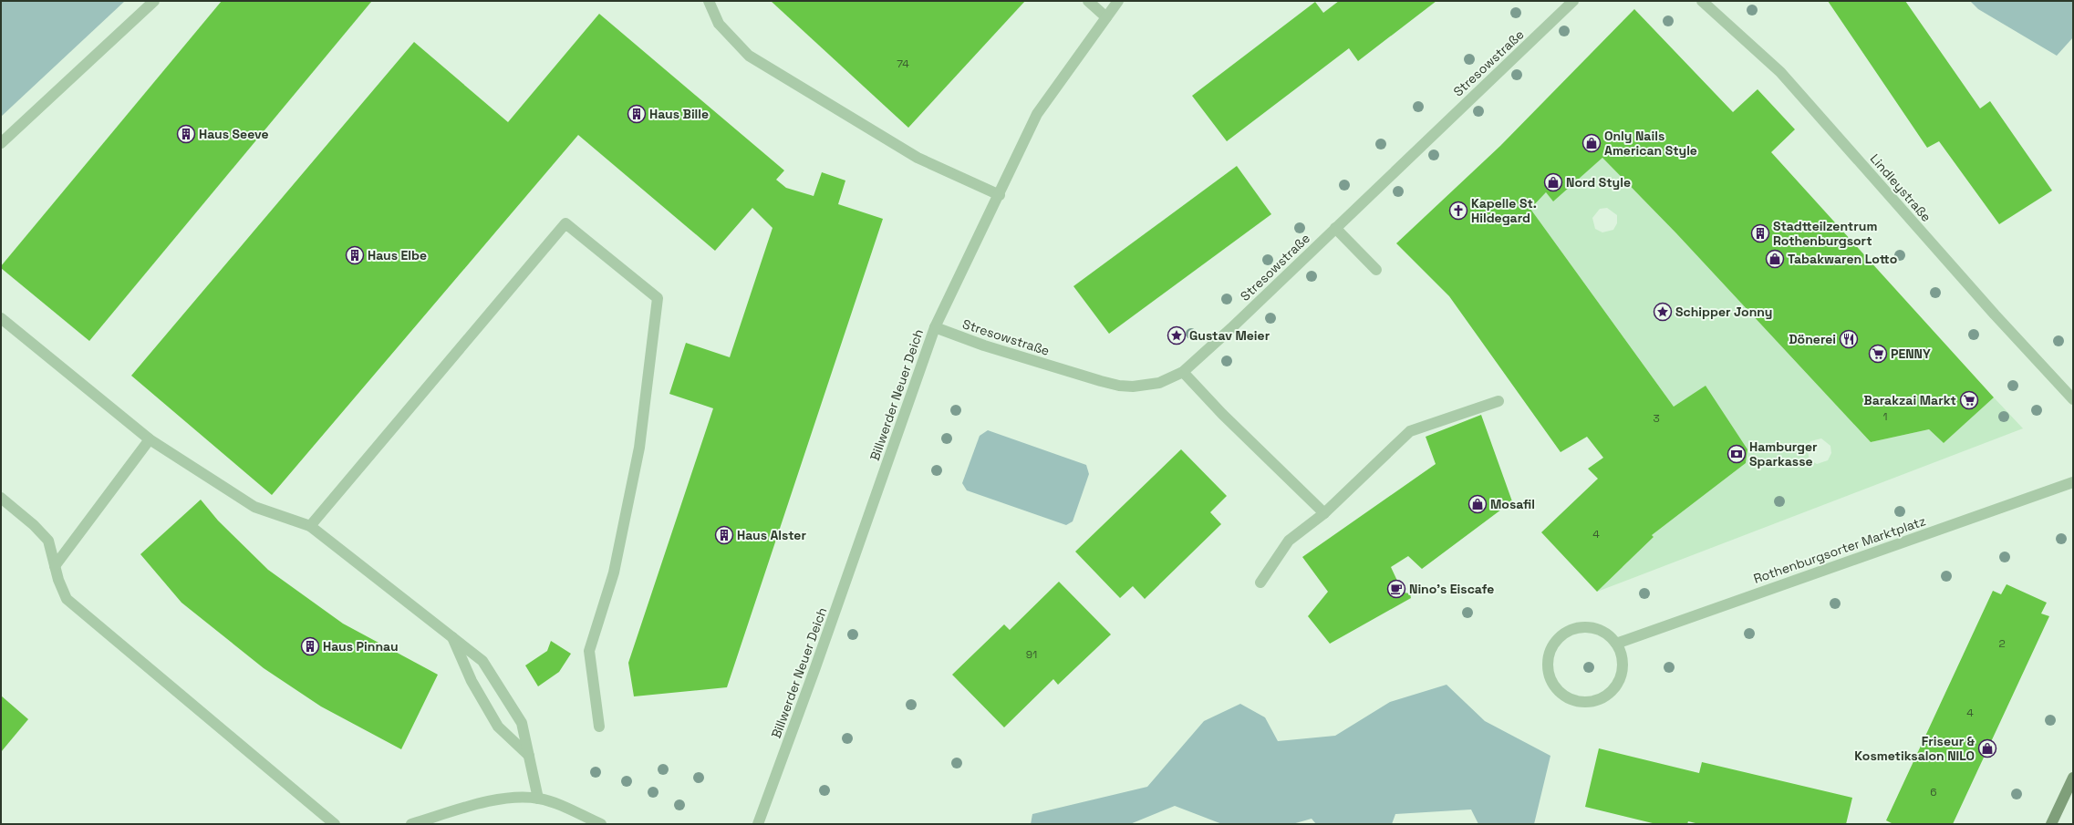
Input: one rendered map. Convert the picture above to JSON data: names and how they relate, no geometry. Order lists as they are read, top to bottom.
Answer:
{
  "streets": {
    "street": [
      "Stresowstraße",
      "Lindleystraße",
      "Billwerder Neuer Deich",
      "Rothenburgsorter Marktplatz"
    ]
  },
  "crossings": [
    ["Stresowstraße", "Billwerder Neuer Deich"]
  ],
  "places": {
    "building": [
      "Haus Bille",
      "Haus Seeve",
      "Stadtteilzentrum Rothenburgsort",
      "Haus Elbe",
      "Haus Alster",
      "Haus Pinnau"
    ],
    "shop": [
      "Only Nails American Style",
      "Nord Style",
      "Tabakwaren Lotto",
      "Mosafil",
      "Friseur & Kosmetiksalon NILO"
    ],
    "church": ["Kapelle St. Hildegard"],
    "place": ["Schipper Jonny", "Gustav Meier"],
    "restaurant": ["Dönerei"],
    "supermarket": ["PENNY", "Barakzai Markt"],
    "bank": ["Hamburger Sparkasse"],
    "cafe": ["Nino's Eiscafe"]
  },
  "house_numbers": [
    "74",
    "1",
    "3",
    "4",
    "2",
    "91",
    "4",
    "6"
  ]
}
